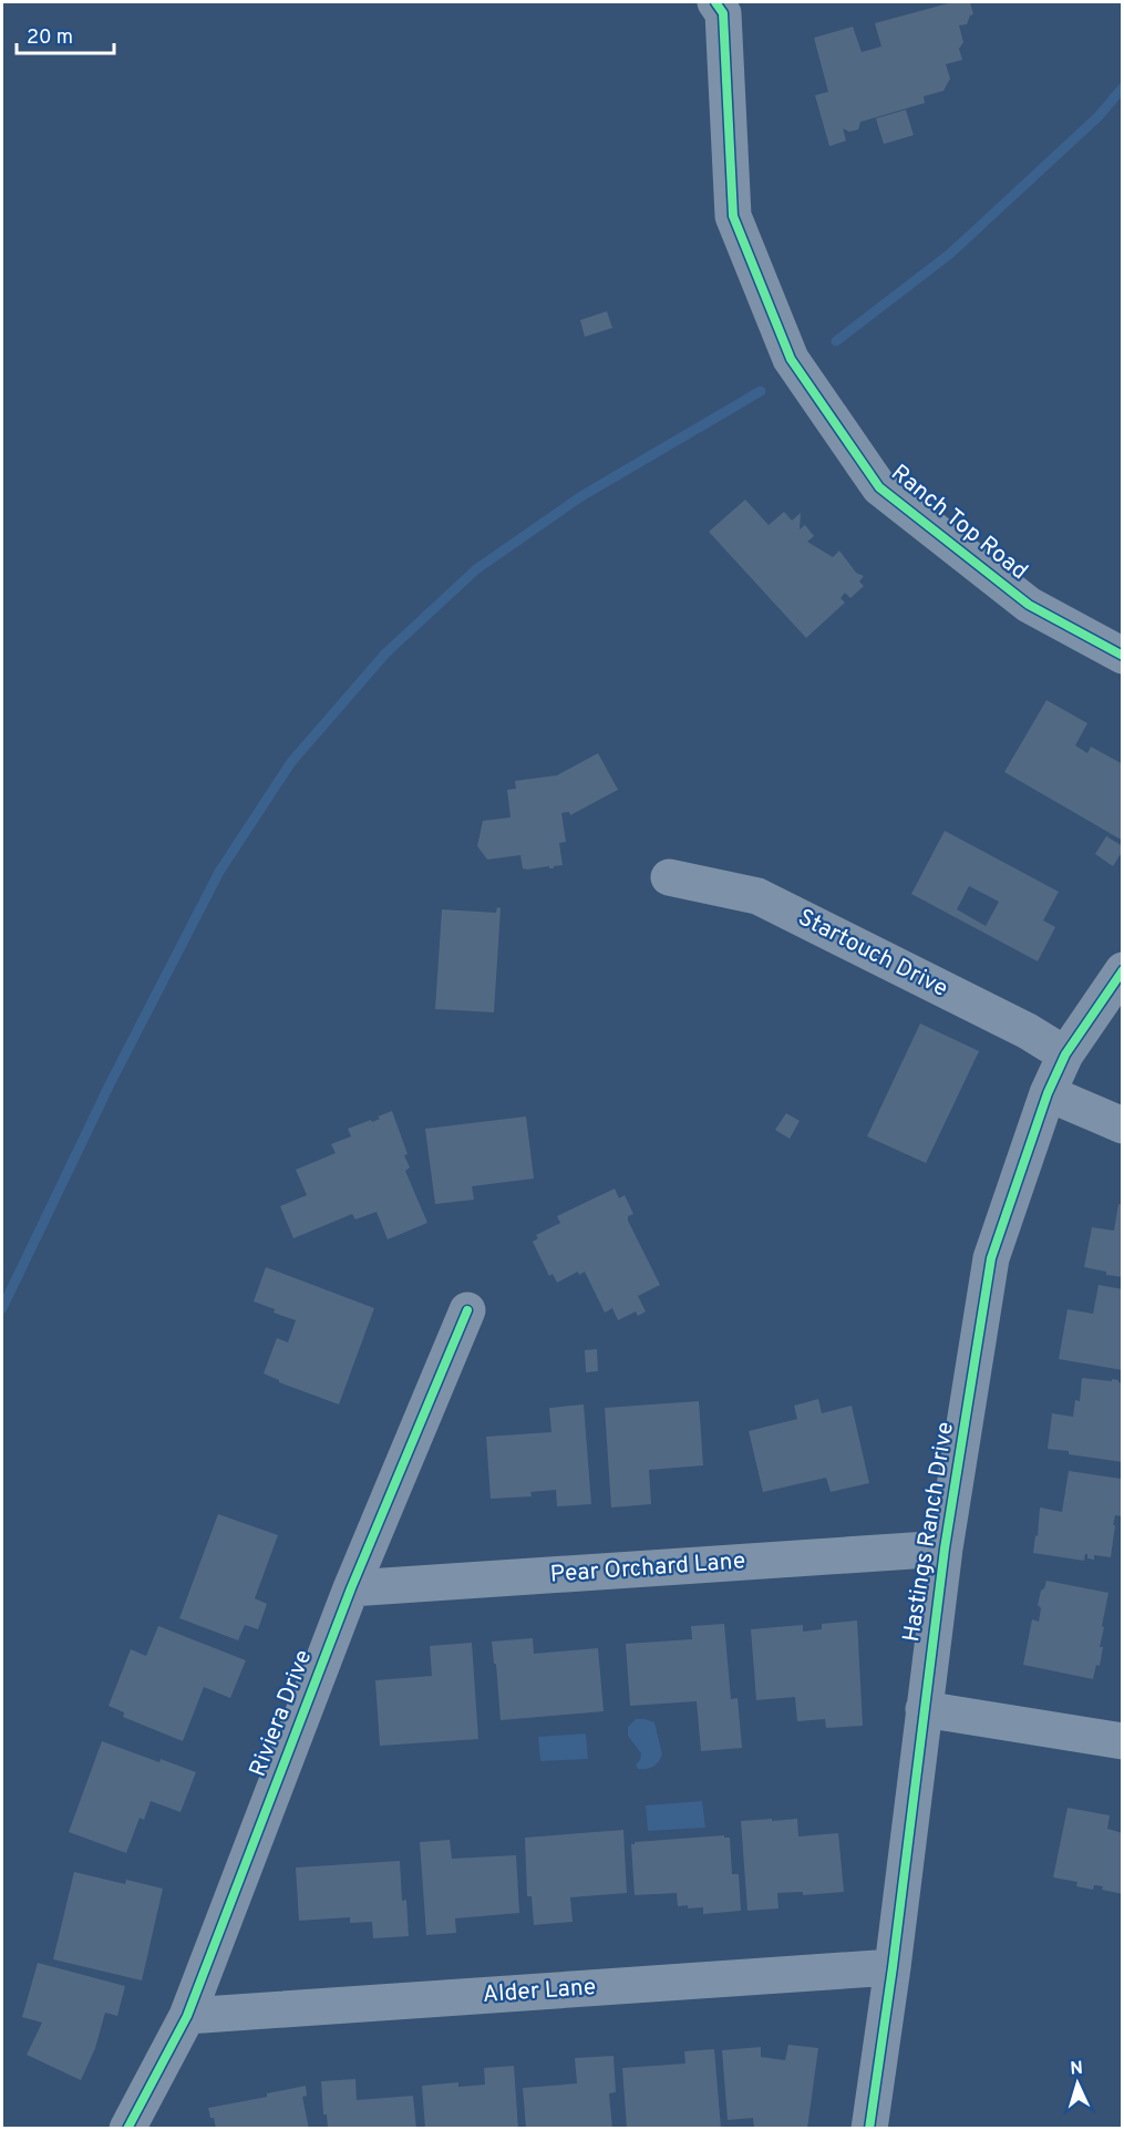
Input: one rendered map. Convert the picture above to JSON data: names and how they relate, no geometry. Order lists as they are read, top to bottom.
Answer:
{
  "streets": {
    "street": [
      "Ranch Top Road",
      "Startouch Drive",
      "Hastings Ranch Drive",
      "Pear Orchard Lane",
      "Riviera Drive",
      "Alder Lane"
    ]
  },
  "crossings": [
    ["Startouch Drive", "Hastings Ranch Drive"],
    ["Hastings Ranch Drive", "Pear Orchard Lane"],
    ["Hastings Ranch Drive", "Alder Lane"],
    ["Pear Orchard Lane", "Riviera Drive"],
    ["Riviera Drive", "Alder Lane"]
  ],
  "scale_bar": "20 m",
  "north": "top"
}
